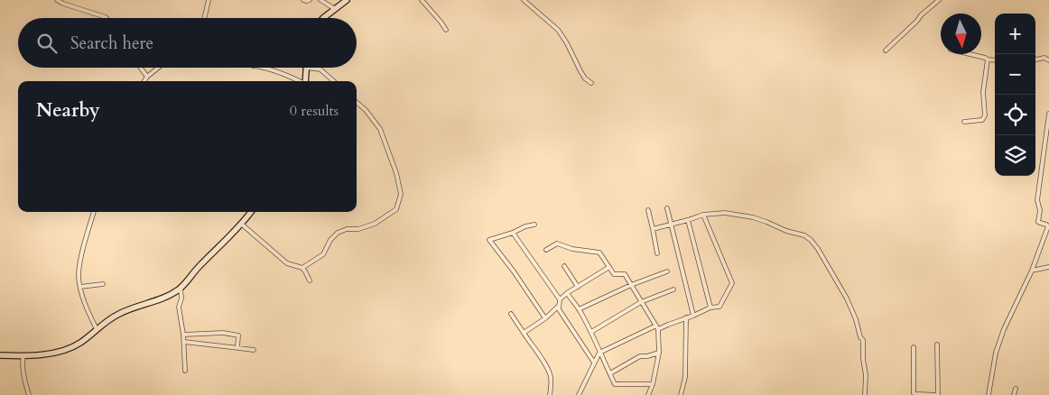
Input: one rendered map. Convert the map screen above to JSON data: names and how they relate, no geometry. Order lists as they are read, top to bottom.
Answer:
{
  "north": "bottom",
  "page": {
    "map_buttons": ["+", "−"],
    "search": "Search here",
    "heading": ["Nearby", "0 results"]
  }
}
